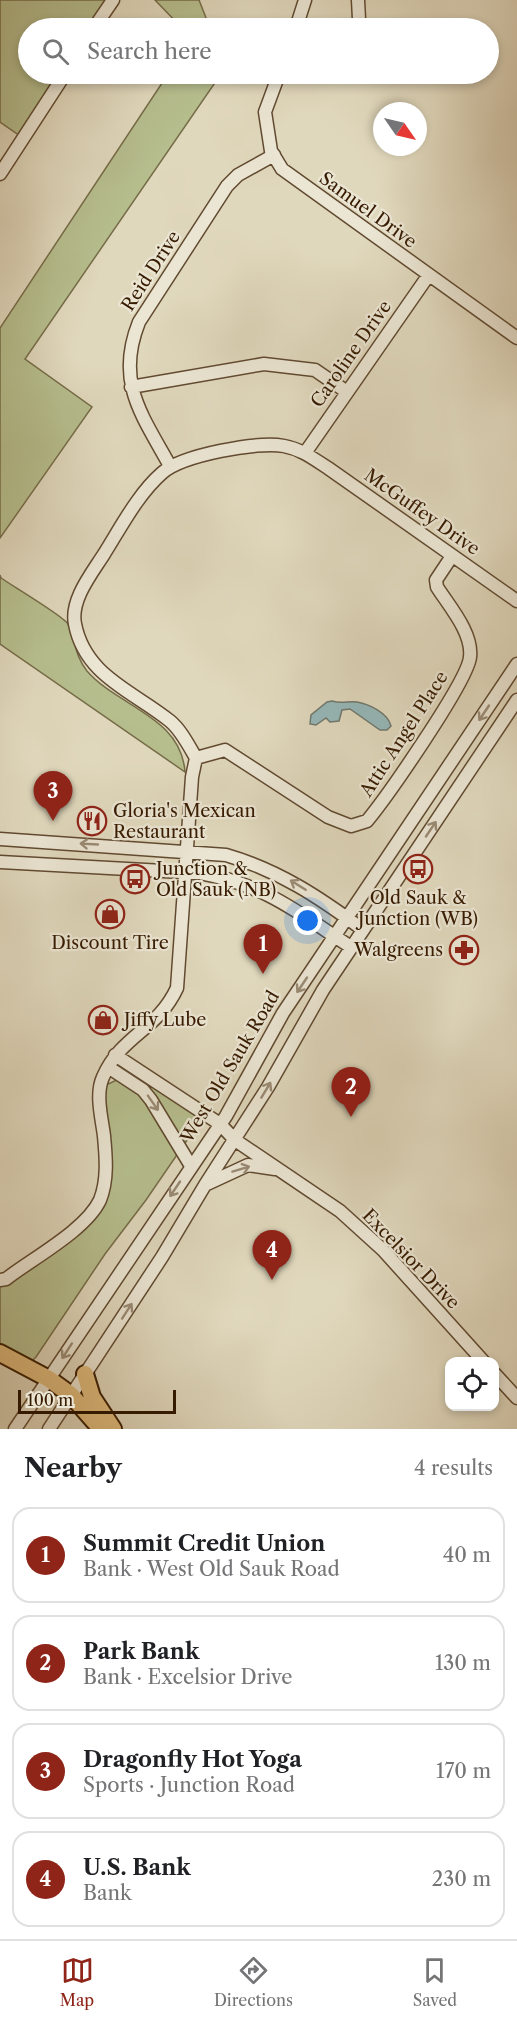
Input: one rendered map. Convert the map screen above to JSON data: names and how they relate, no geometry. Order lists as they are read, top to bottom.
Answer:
{
  "streets": {
    "street": [
      "Samuel Drive",
      "Reid Drive",
      "Caroline Drive",
      "McGuffey Drive",
      "Attic Angel Place",
      "West Old Sauk Road",
      "Excelsior Drive"
    ]
  },
  "crossings": [
    ["Samuel Drive", "Reid Drive"],
    ["Samuel Drive", "Caroline Drive"],
    ["Caroline Drive", "McGuffey Drive"],
    ["McGuffey Drive", "Attic Angel Place"],
    ["West Old Sauk Road", "Excelsior Drive"]
  ],
  "places": {
    "restaurant": ["Gloria's Mexican Restaurant"],
    "bus stop": ["Old Sauk & Junction (WB)", "Junction & Old Sauk (NB)"],
    "shop": ["Discount Tire", "Jiffy Lube"],
    "pharmacy": ["Walgreens"]
  },
  "scale_bar": "100 m",
  "north": "bottom right",
  "page": {
    "search": "Search here",
    "pins": [
      "3",
      "1",
      "2",
      "4"
    ],
    "scale": "100 m",
    "heading": ["Nearby", "4 results"],
    "list": [
      {
        "mark": "1",
        "name": "Summit Credit Union",
        "note": "Bank · West Old Sauk Road",
        "value": "40 m"
      },
      {
        "mark": "2",
        "name": "Park Bank",
        "note": "Bank · Excelsior Drive",
        "value": "130 m"
      },
      {
        "mark": "3",
        "name": "Dragonfly Hot Yoga",
        "note": "Sports · Junction Road",
        "value": "170 m"
      },
      {
        "mark": "4",
        "name": "U.S. Bank",
        "note": "Bank",
        "value": "230 m"
      }
    ],
    "nav": ["Map", "Directions", "Saved"]
  }
}
